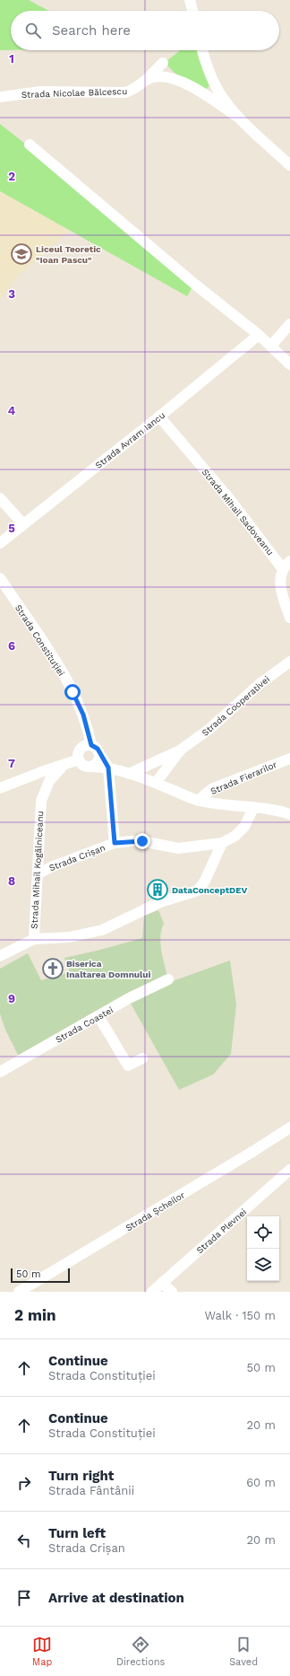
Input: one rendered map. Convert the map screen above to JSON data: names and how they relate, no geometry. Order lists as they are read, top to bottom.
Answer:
{
  "streets": {
    "street": [
      "Strada Nicolae Bălcescu",
      "Strada Avram Iancu",
      "Strada Mihail Sadoveanu",
      "Strada Constituției",
      "Strada Cooperativei",
      "Strada Fierarilor",
      "Strada Crișan",
      "Strada Mihail Kogălniceanu",
      "Strada Coastei",
      "Strada Șcheilor",
      "Strada Plevnei"
    ]
  },
  "crossings": [
    ["Strada Avram Iancu", "Strada Mihail Sadoveanu"],
    ["Strada Crișan", "Strada Mihail Kogălniceanu"]
  ],
  "places": {
    "school or university": ["Liceul Teoretic \"Ioan Pascu\""],
    "building": ["DataConceptDEV"],
    "church": ["Biserica Inaltarea Domnului"]
  },
  "scale_bar": "50 m",
  "page": {
    "search": "Search here",
    "scale": "50 m",
    "heading": ["2 min", "Walk · 150 m"],
    "list": [
      ["Continue", "Strada Constituției", "50 m"],
      ["Continue", "Strada Constituției", "20 m"],
      ["Turn right", "Strada Fântânii", "60 m"],
      ["Turn left", "Strada Crișan", "20 m"],
      "Arrive at destination"
    ],
    "nav": ["Map", "Directions", "Saved"]
  },
  "grid": {
    "rows": [
      "1",
      "2",
      "3",
      "4",
      "5",
      "6",
      "7",
      "8",
      "9"
    ]
  }
}
